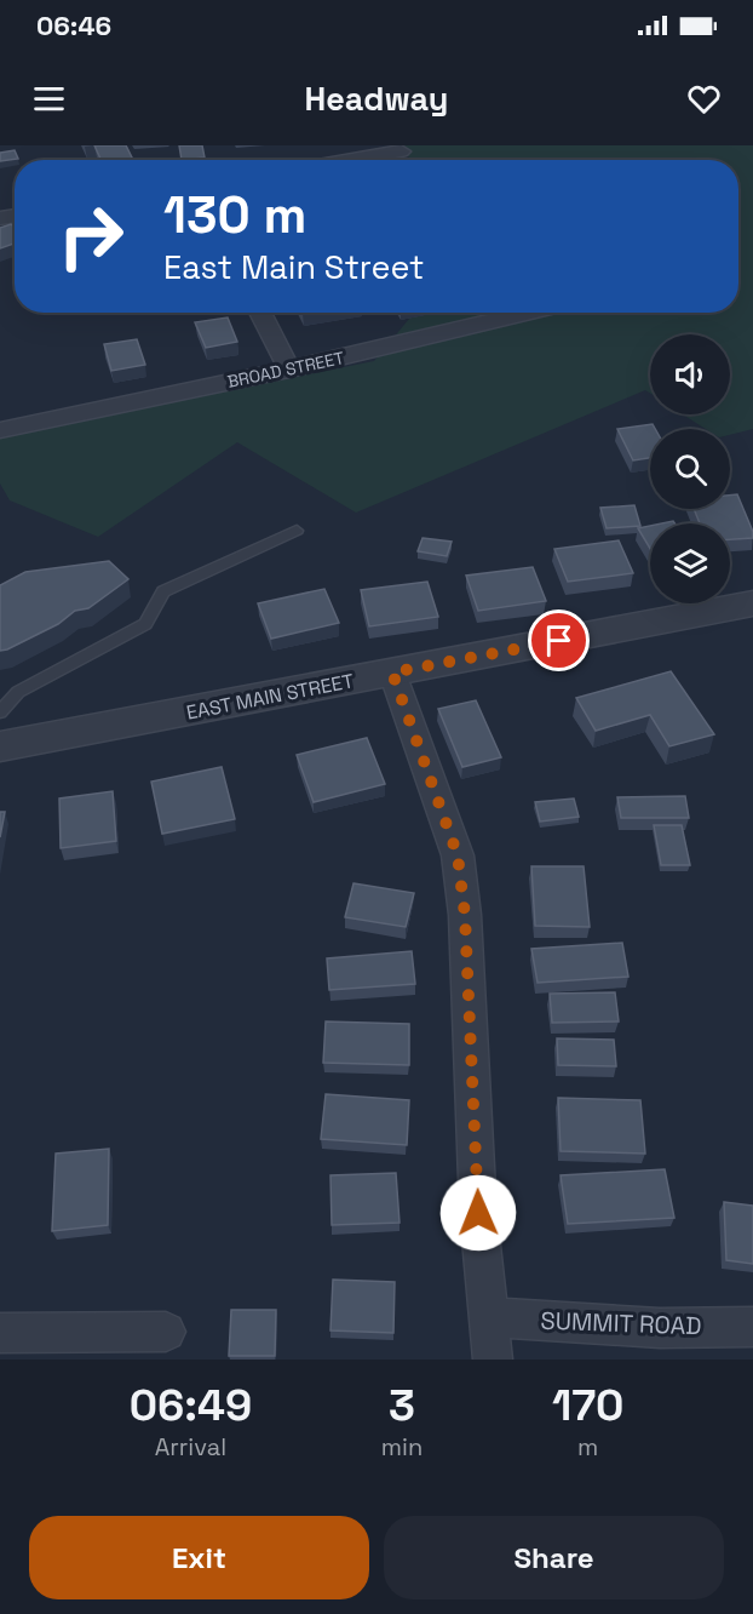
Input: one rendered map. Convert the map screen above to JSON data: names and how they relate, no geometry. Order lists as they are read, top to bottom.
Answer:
{
  "streets": {
    "street": ["BROAD STREET", "EAST MAIN STREET", "SUMMIT ROAD"]
  },
  "page": {
    "status": "06:46",
    "header": "Headway",
    "turn": ["130 m", "East Main Street"],
    "eta": [
      "06:49",
      "Arrival",
      "3",
      "min",
      "170",
      "m"
    ],
    "buttons": ["Exit", "Share"]
  }
}
